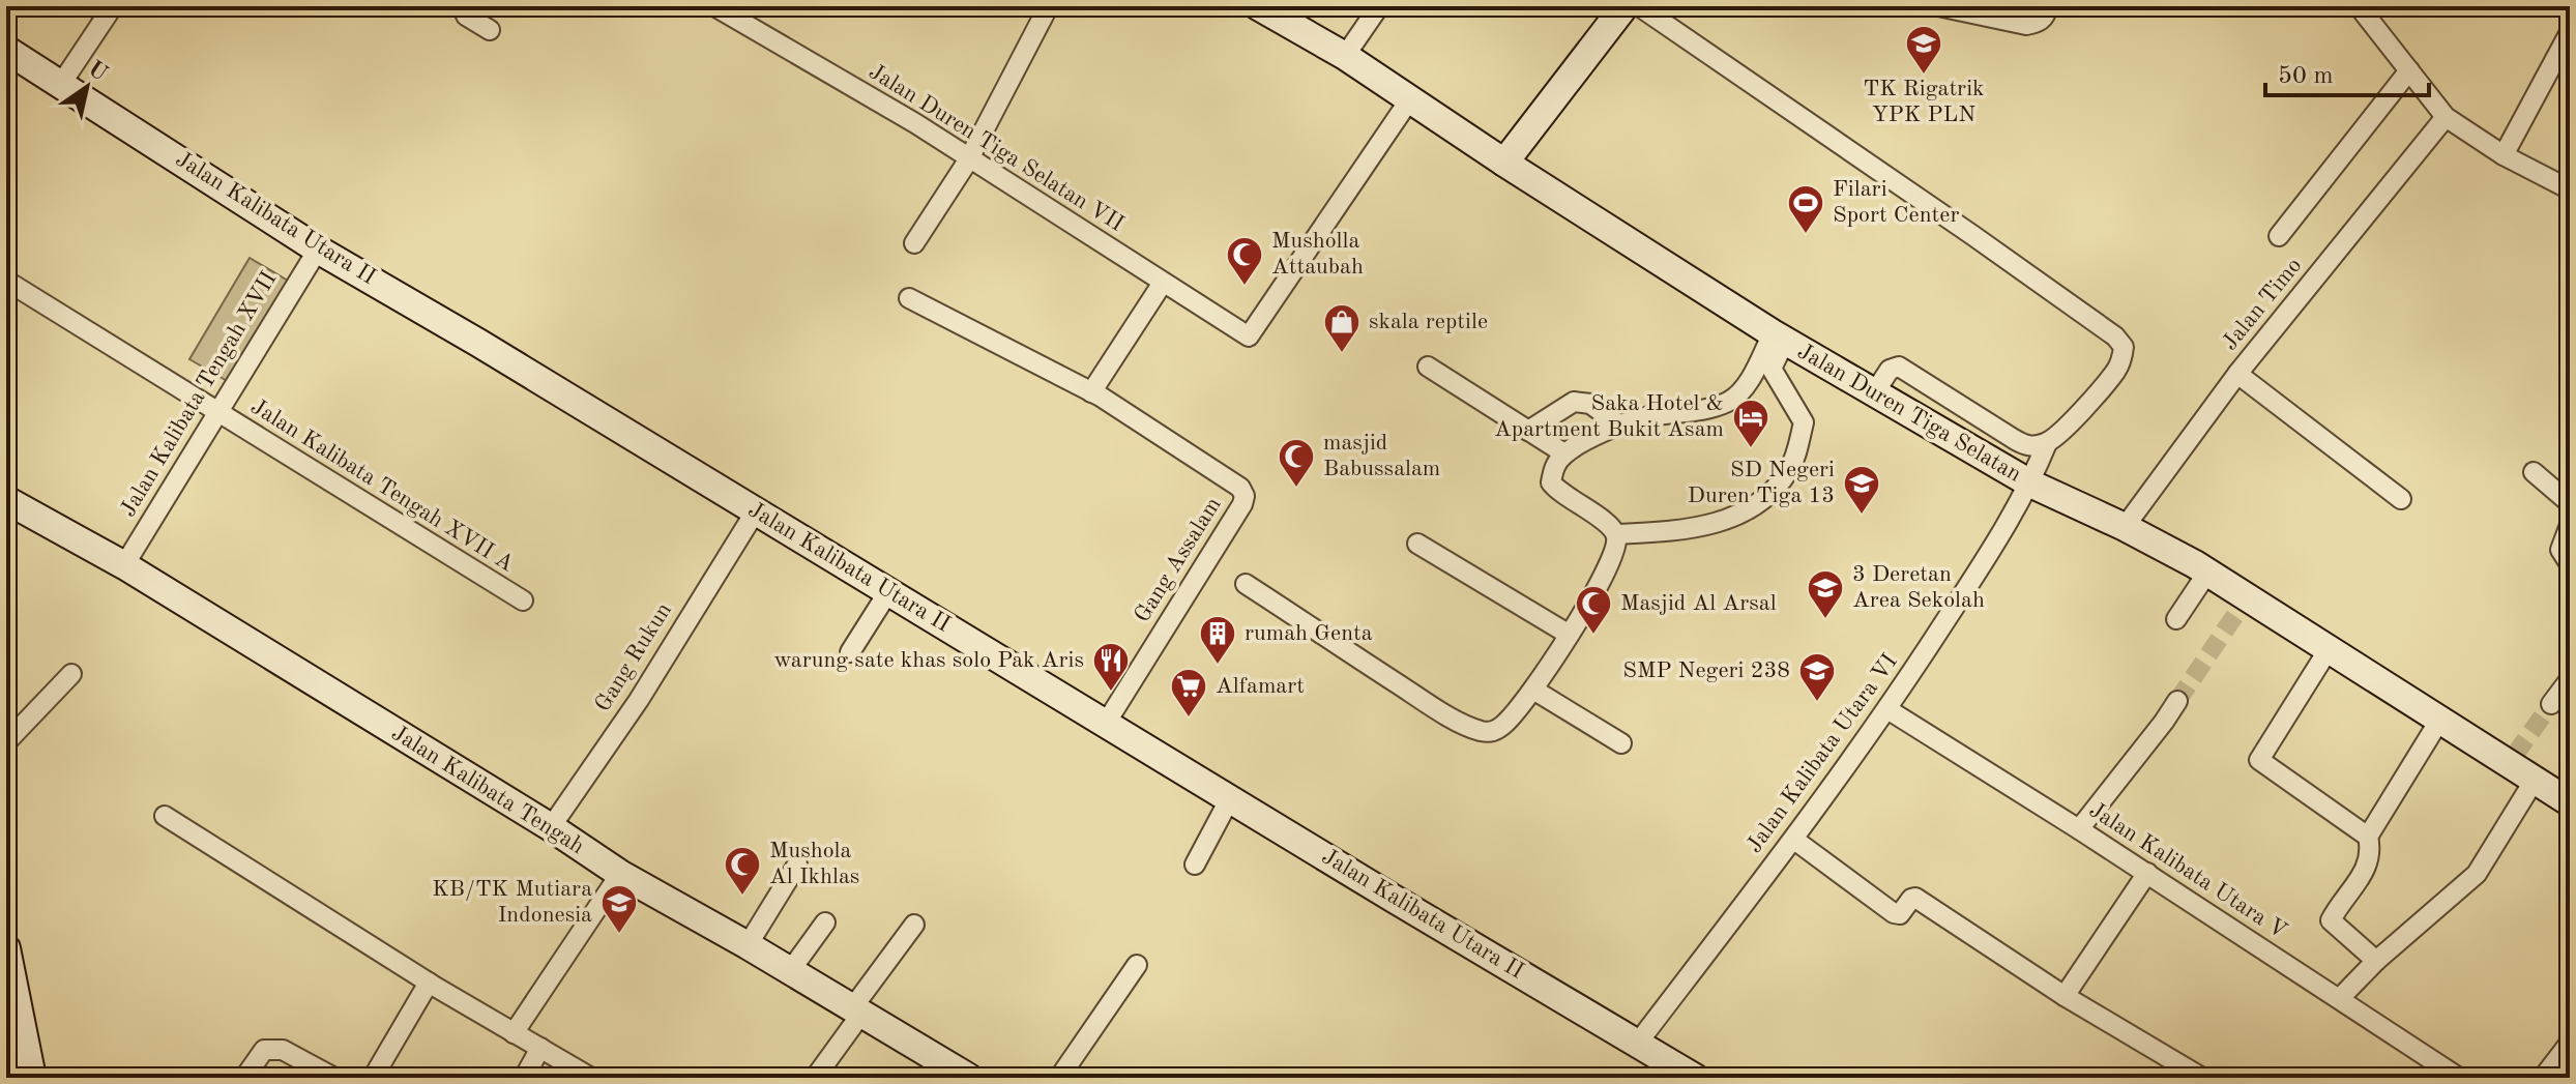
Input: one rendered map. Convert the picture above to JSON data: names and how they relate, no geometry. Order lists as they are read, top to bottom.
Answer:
{
  "streets": {
    "street": [
      "Jalan Duren Tiga Selatan VII",
      "Jalan Kalibata Utara II",
      "Jalan Timo",
      "Jalan Kalibata Tengah XVII",
      "Jalan Duren Tiga Selatan",
      "Jalan Kalibata Tengah XVII A",
      "Gang Assalam",
      "Gang Rukun",
      "Jalan Kalibata Utara VI",
      "Jalan Kalibata Tengah",
      "Jalan Kalibata Utara V"
    ]
  },
  "crossings": [
    ["Jalan Duren Tiga Selatan VII", "Jalan Duren Tiga Selatan"],
    ["Jalan Kalibata Utara II", "Jalan Kalibata Tengah XVII"],
    ["Jalan Kalibata Utara II", "Gang Assalam"],
    ["Jalan Kalibata Utara II", "Gang Rukun"],
    ["Jalan Kalibata Utara II", "Jalan Kalibata Utara VI"],
    ["Jalan Timo", "Jalan Duren Tiga Selatan"],
    ["Jalan Kalibata Tengah XVII", "Jalan Kalibata Tengah XVII A"],
    ["Jalan Kalibata Tengah XVII", "Jalan Kalibata Tengah"],
    ["Jalan Duren Tiga Selatan", "Jalan Kalibata Utara VI"],
    ["Gang Rukun", "Jalan Kalibata Tengah"],
    ["Jalan Kalibata Utara VI", "Jalan Kalibata Utara V"]
  ],
  "places": {
    "school or university": [
      "TK Rigatrik YPK PLN",
      "SD Negeri Duren Tiga 13",
      "3 Deretan Area Sekolah",
      "SMP Negeri 238",
      "KB/TK Mutiara Indonesia"
    ],
    "sports": ["Filari Sport Center"],
    "mosque": [
      "Musholla Attaubah",
      "masjid Babussalam",
      "Masjid Al Arsal",
      "Mushola Al Ikhlas"
    ],
    "shop": ["skala reptile"],
    "hotel": ["Saka Hotel & Apartment Bukit Asam"],
    "building": ["rumah Genta"],
    "restaurant": ["warung sate khas solo Pak Aris"],
    "supermarket": ["Alfamart"]
  },
  "scale_bar": "50 m",
  "north": "top right"
}
